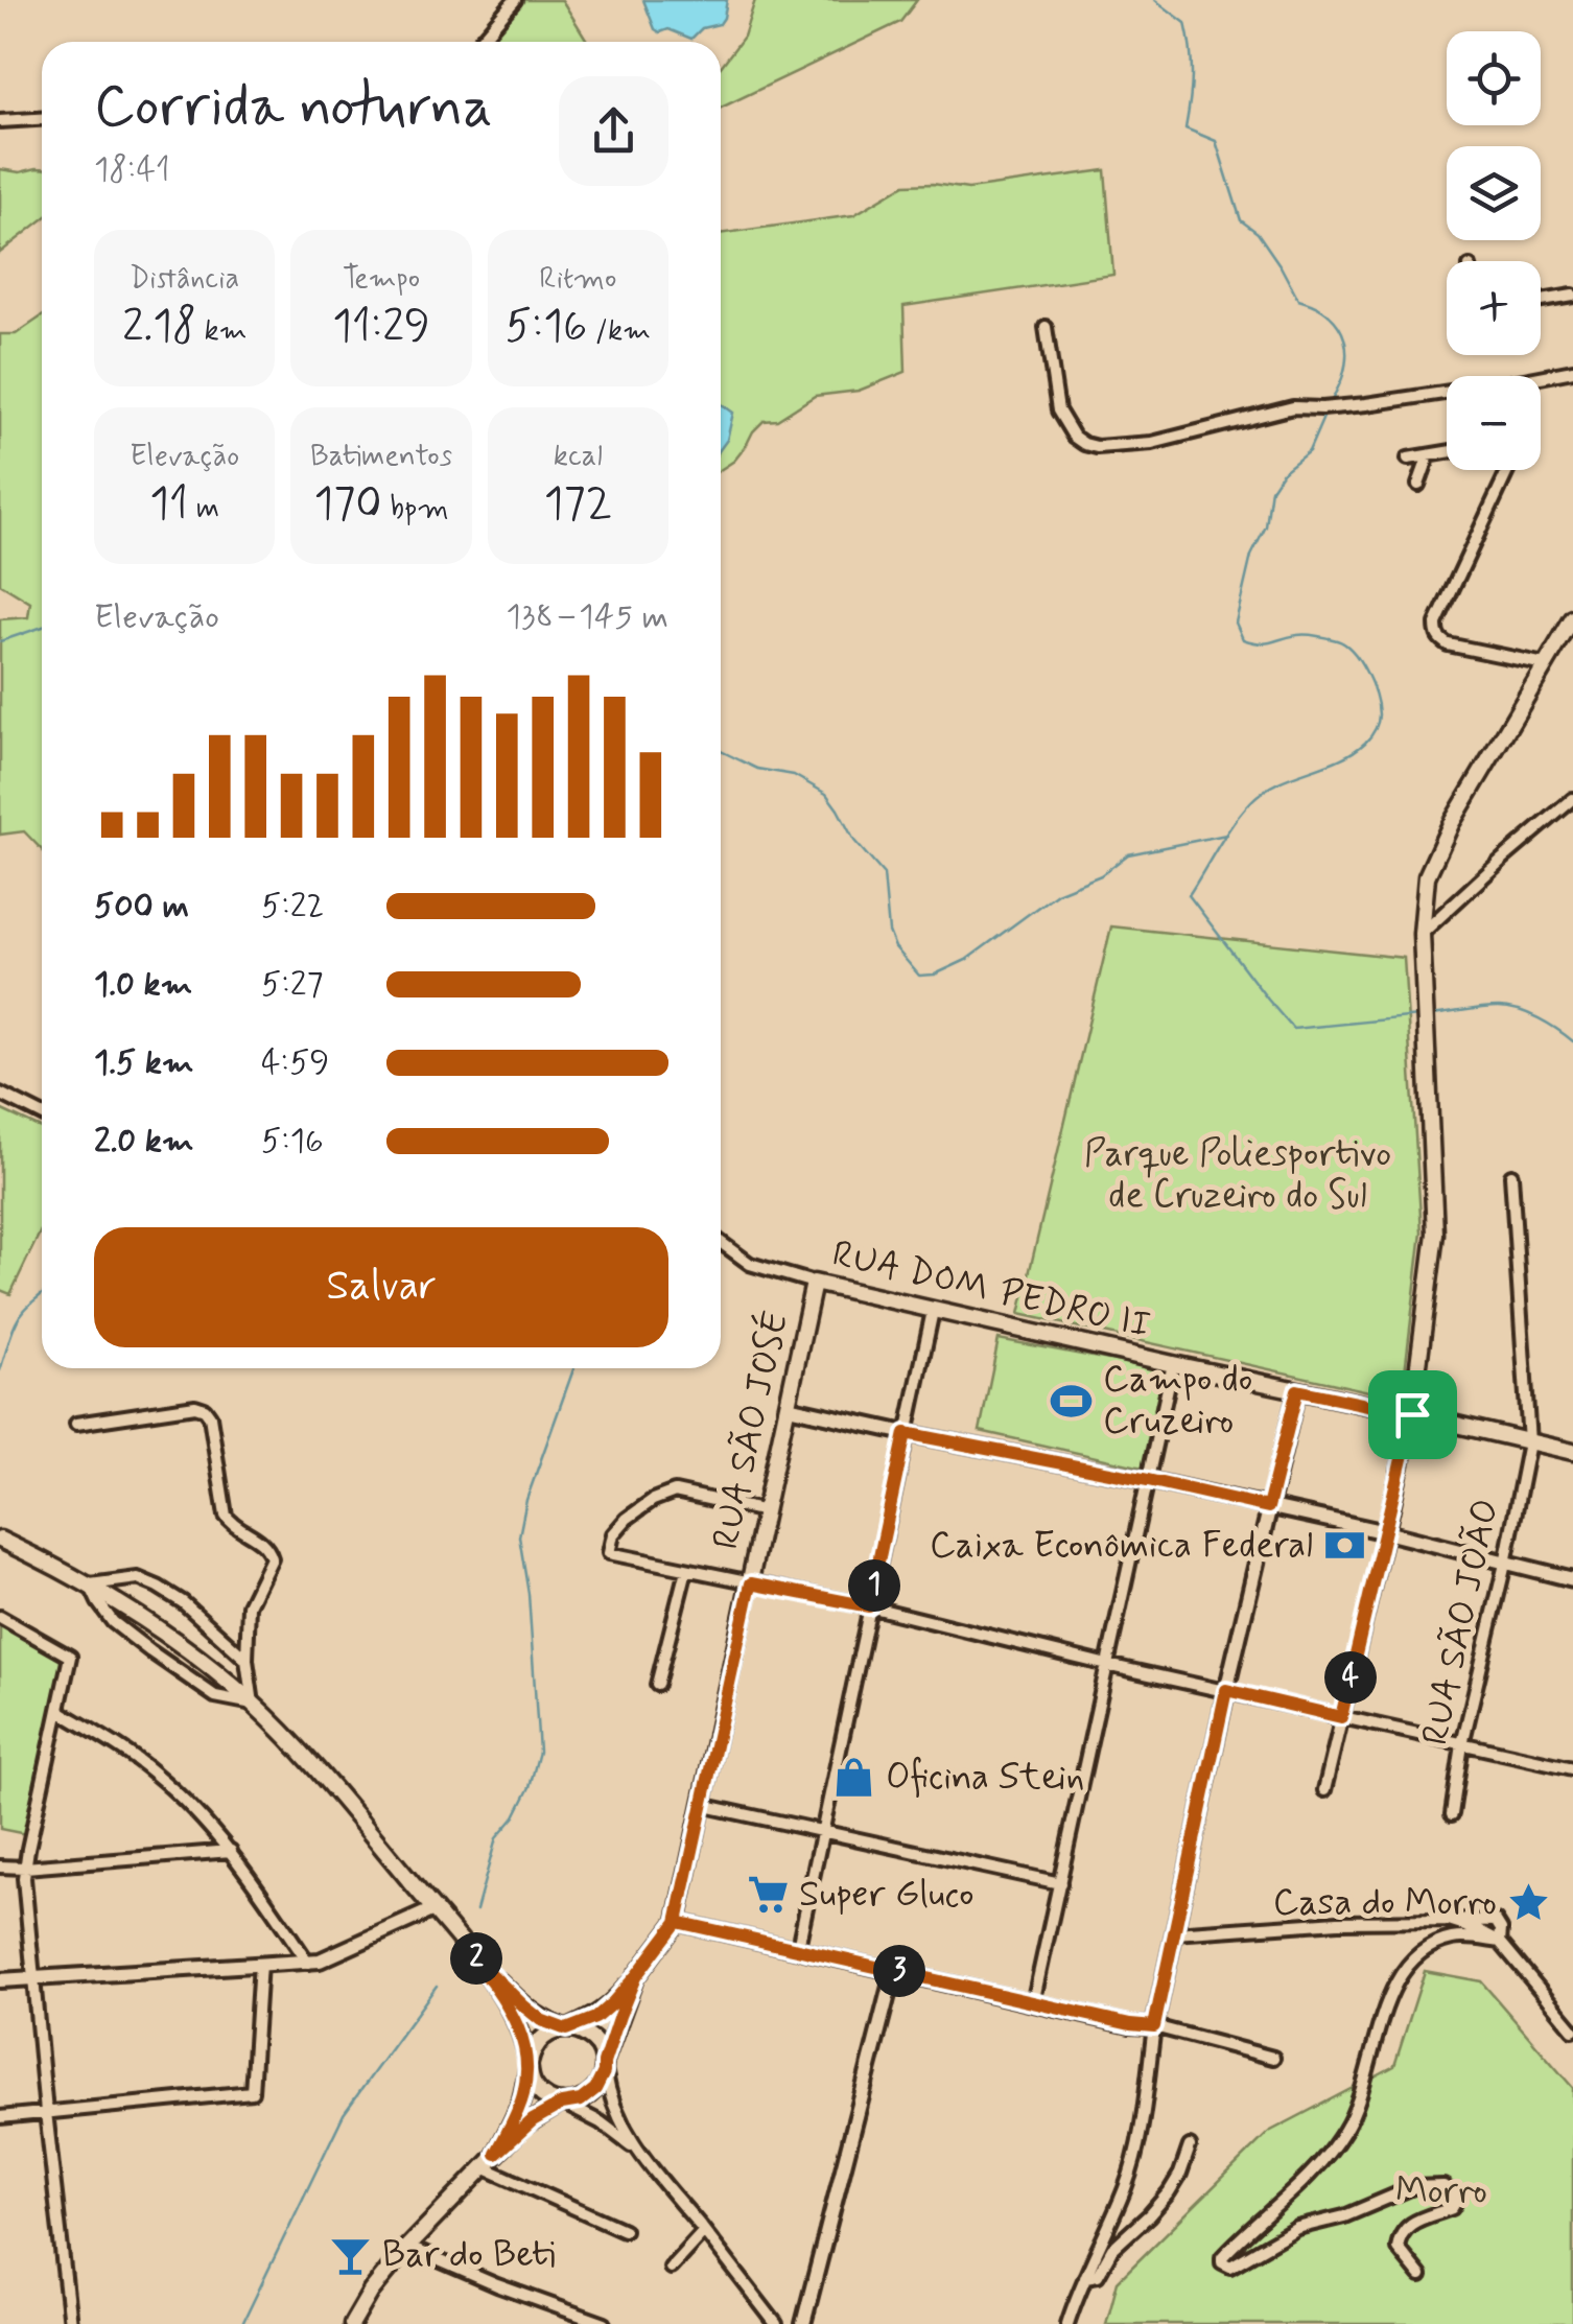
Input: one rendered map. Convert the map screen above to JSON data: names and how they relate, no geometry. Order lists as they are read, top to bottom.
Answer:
{
  "streets": {
    "main road": ["RUA DOM PEDRO II", "RUA SÃO JOSÉ"],
    "street": ["RUA SÃO JOÃO"]
  },
  "crossings": [
    ["RUA DOM PEDRO II", "RUA SÃO JOSÉ"],
    ["RUA DOM PEDRO II", "RUA SÃO JOÃO"]
  ],
  "parks": ["Parque Poliesportivo de Cruzeiro do Sul", "Morro"],
  "places": {
    "sports": ["Campo do Cruzeiro"],
    "bank": ["Caixa Econômica Federal"],
    "shop": ["Oficina Stein"],
    "supermarket": ["Super Gluco"],
    "place": ["Casa do Morro"],
    "bar": ["Bar do Beti"]
  },
  "page": {
    "map_buttons": ["+", "−"],
    "heading": ["Corrida noturna", "18:41"],
    "stats": [
      ["Distância", "2.18 km"],
      ["Tempo", "11:29"],
      ["Ritmo", "5:16 /km"],
      ["Elevação", "11 m"],
      ["Batimentos", "170 bpm"],
      ["kcal", "172"]
    ],
    "chart": ["Elevação", "138–145 m"],
    "list": [
      {
        "name": "500 m",
        "note": "5:22"
      },
      {
        "name": "1.0 km",
        "note": "5:27"
      },
      {
        "name": "1.5 km",
        "note": "4:59"
      },
      {
        "name": "2.0 km",
        "note": "5:16"
      }
    ],
    "buttons": "Salvar",
    "pins": [
      "1",
      "4",
      "2",
      "3"
    ]
  }
}
